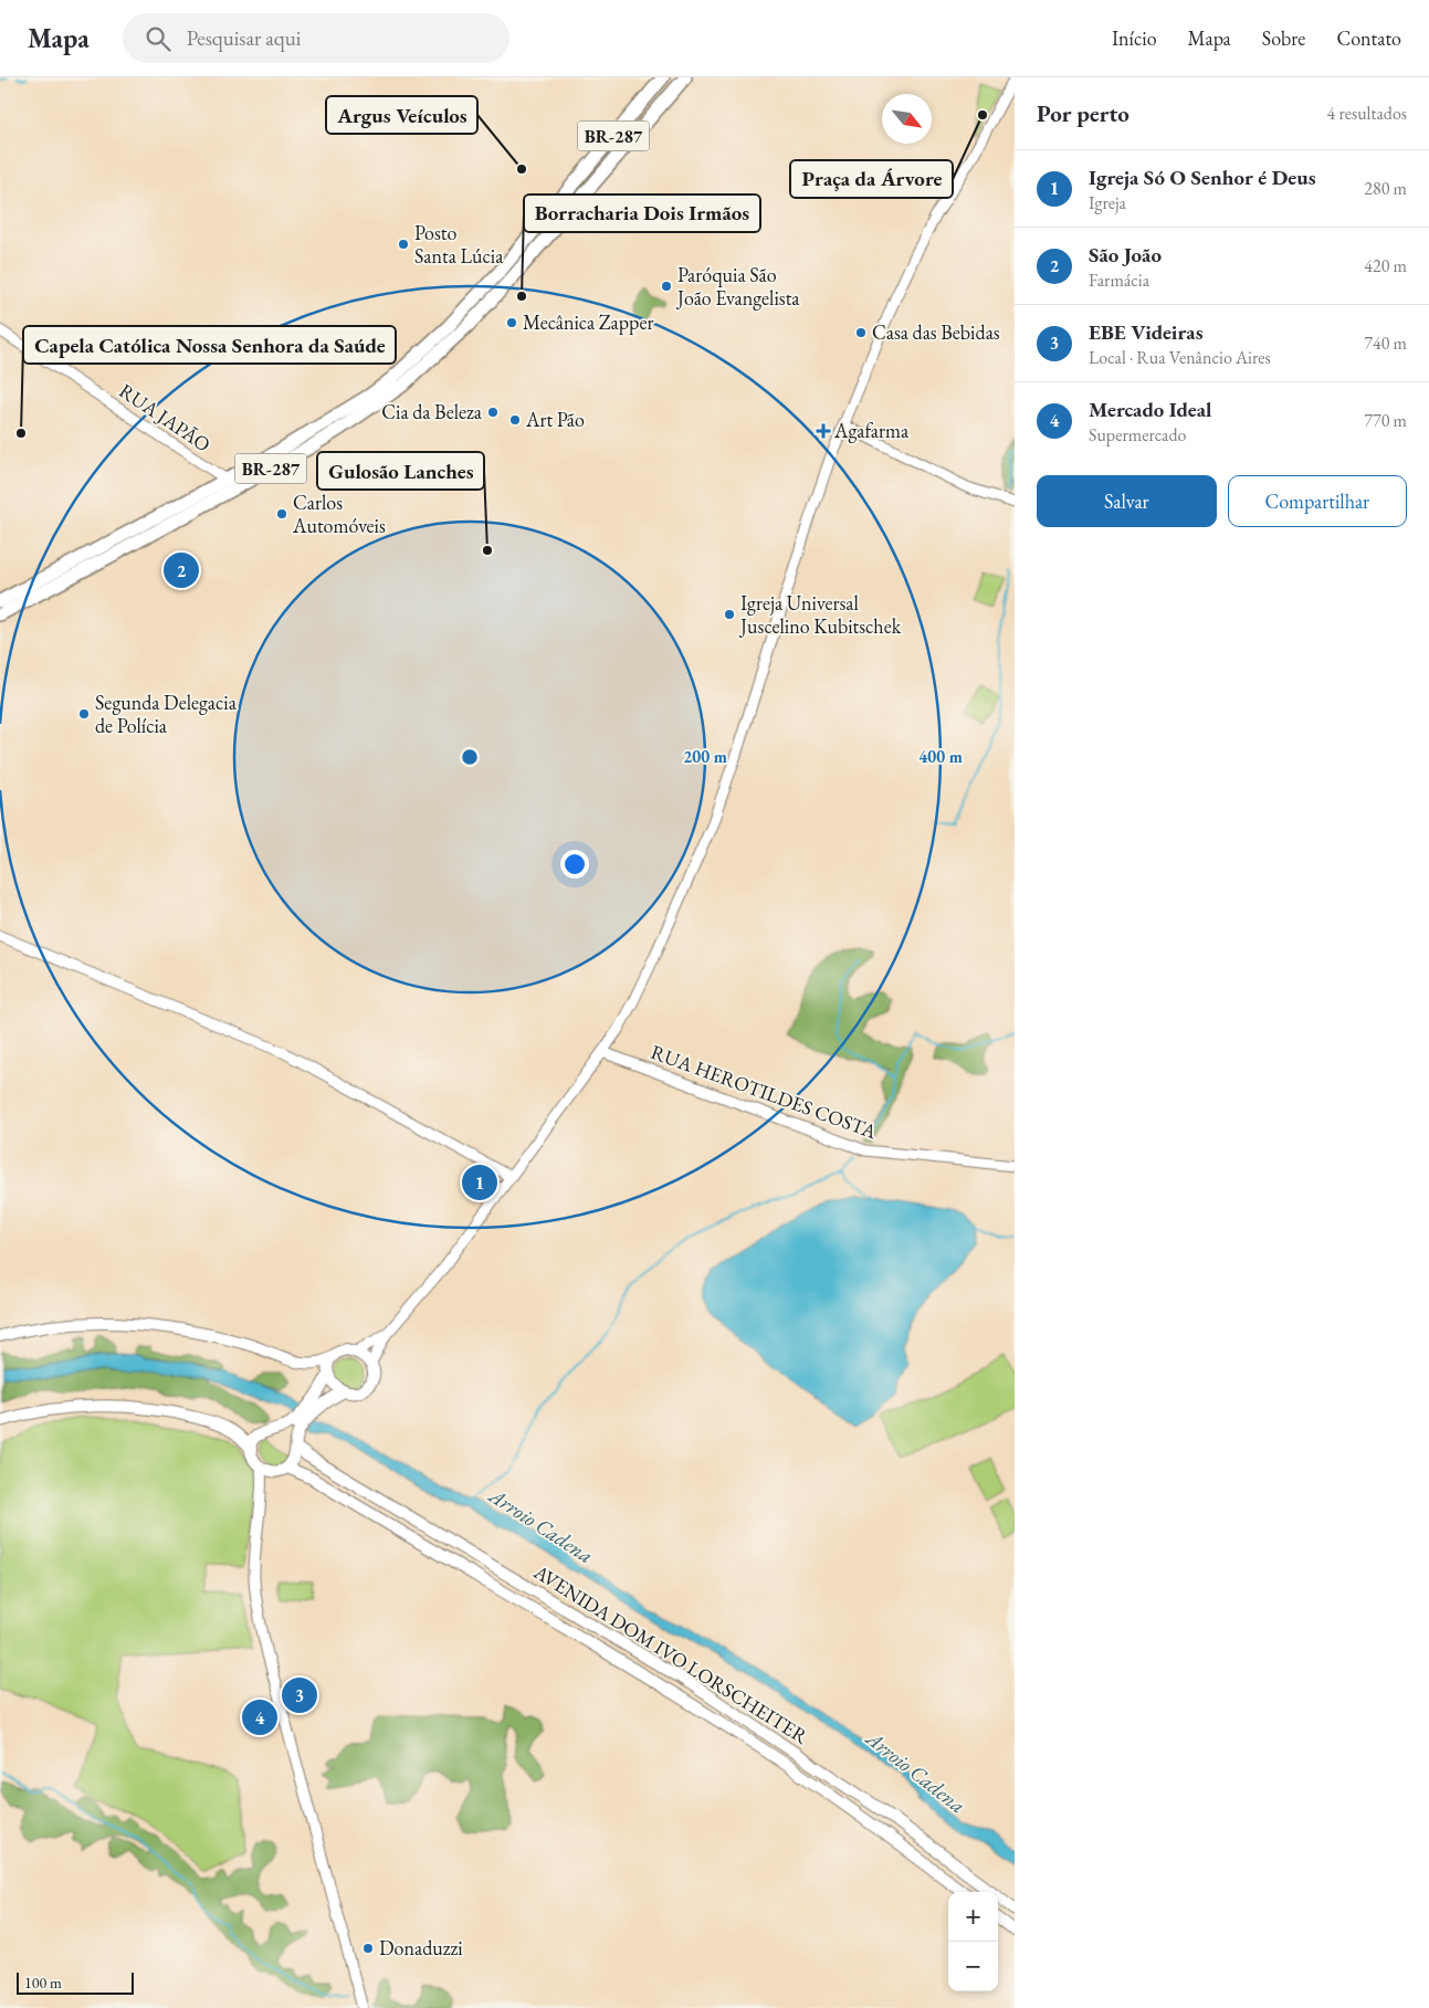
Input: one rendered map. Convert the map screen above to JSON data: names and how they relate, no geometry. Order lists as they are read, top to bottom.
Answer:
{
  "streets": {
    "highway": ["BR-287"],
    "main road": ["AVENIDA DOM IVO LORSCHEITER"],
    "street": ["RUA JAPÃO", "RUA HEROTILDES COSTA"]
  },
  "crossings": [
    ["BR-287", "RUA JAPÃO"]
  ],
  "water": ["Arroio Cadena"],
  "places": {
    "other": [
      "Praça da Árvore",
      "Argus Veículos",
      "Posto Santa Lúcia",
      "Paróquia São João Evangelista",
      "Borracharia Dois Irmãos",
      "Mecânica Zapper",
      "Casa das Bebidas",
      "Cia da Beleza",
      "Art Pão",
      "Capela Católica Nossa Senhora da Saúde",
      "Carlos Automóveis",
      "Gulosão Lanches",
      "Igreja Universal Juscelino Kubitschek",
      "Segunda Delegacia de Polícia",
      "Donaduzzi"
    ],
    "health": ["Agafarma"]
  },
  "scale_bar": "100 m",
  "north": "bottom right",
  "page": {
    "header": "Mapa",
    "search": "Pesquisar aqui",
    "nav": [
      "Início",
      "Mapa",
      "Sobre",
      "Contato"
    ],
    "heading": ["Por perto", "4 resultados"],
    "list": [
      {
        "mark": "1",
        "name": "Igreja Só O Senhor é Deus",
        "note": "Igreja",
        "value": "280 m"
      },
      {
        "mark": "2",
        "name": "São João",
        "note": "Farmácia",
        "value": "420 m"
      },
      {
        "mark": "3",
        "name": "EBE Videiras",
        "note": "Local · Rua Venâncio Aires",
        "value": "740 m"
      },
      {
        "mark": "4",
        "name": "Mercado Ideal",
        "note": "Supermercado",
        "value": "770 m"
      }
    ],
    "buttons": ["Salvar", "Compartilhar"],
    "pins": [
      "2",
      "1",
      "3",
      "4"
    ],
    "map_buttons": ["+", "−"],
    "scale": "100 m"
  },
  "rings": ["200 m", "400 m"]
}
